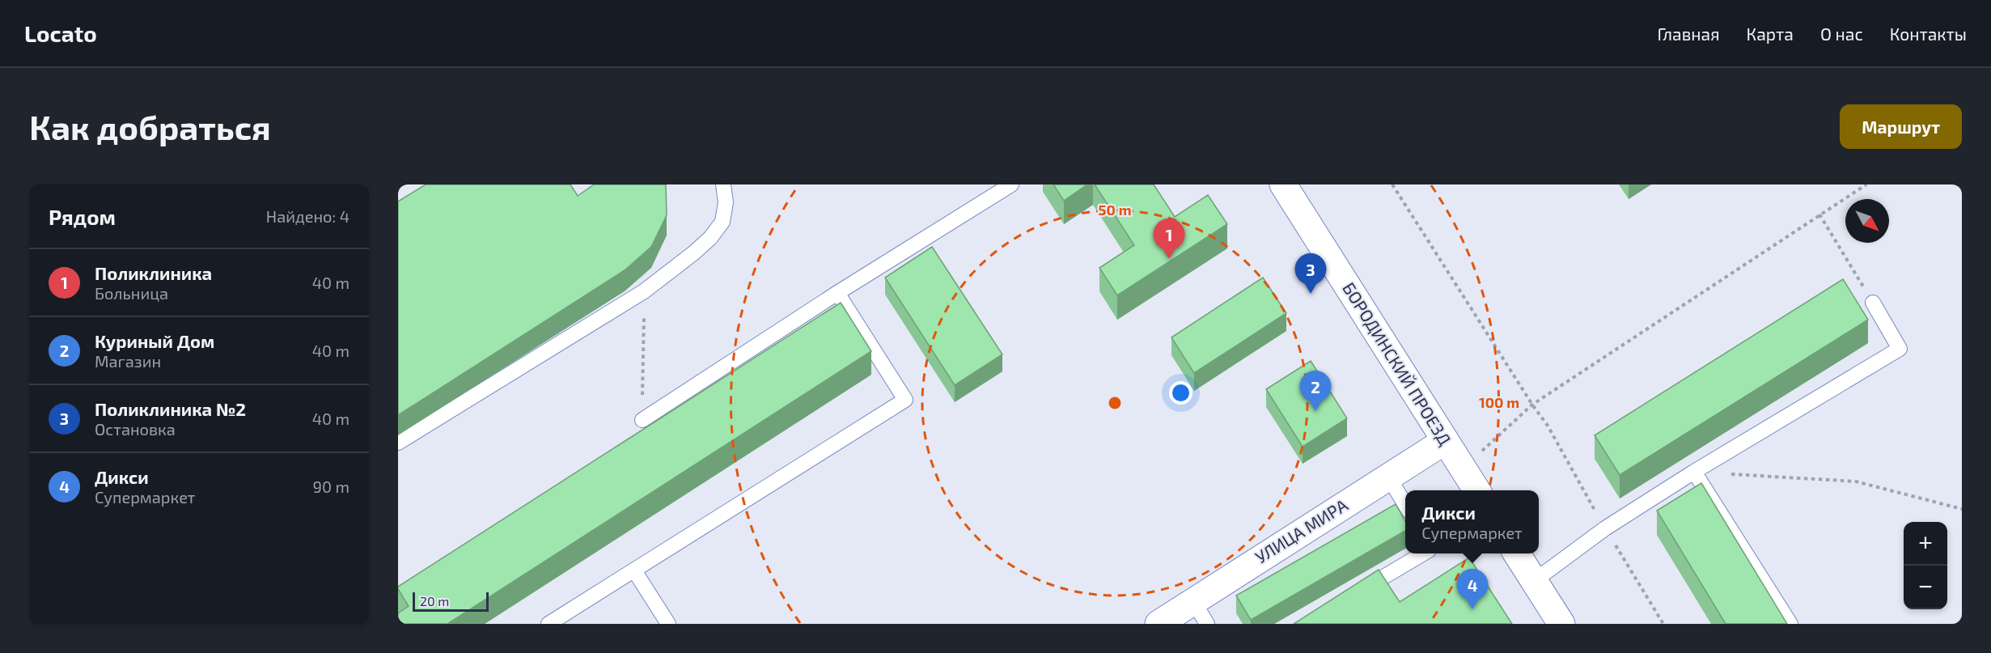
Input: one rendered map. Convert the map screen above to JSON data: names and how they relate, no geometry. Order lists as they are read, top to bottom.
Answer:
{
  "streets": {
    "street": ["БОРОДИНСКИЙ ПРОЕЗД", "УЛИЦА МИРА"]
  },
  "crossings": [
    ["БОРОДИНСКИЙ ПРОЕЗД", "УЛИЦА МИРА"]
  ],
  "scale_bar": "20 m",
  "north": "bottom right",
  "page": {
    "header": "Locato",
    "nav": [
      "Главная",
      "Карта",
      "О нас",
      "Контакты"
    ],
    "buttons": "Маршрут",
    "title": "Как добраться",
    "heading": ["Рядом", "Найдено: 4"],
    "pins": [
      "1",
      "3",
      "2",
      "4"
    ],
    "list": [
      {
        "mark": "1",
        "name": "Поликлиника",
        "note": "Больница",
        "value": "40 m"
      },
      {
        "mark": "2",
        "name": "Куриный Дом",
        "note": "Магазин",
        "value": "40 m"
      },
      {
        "mark": "3",
        "name": "Поликлиника №2",
        "note": "Остановка",
        "value": "40 m"
      },
      {
        "mark": "4",
        "name": "Дикси",
        "note": "Супермаркет",
        "value": "90 m"
      }
    ],
    "popup": ["Дикси", "Супермаркет"],
    "map_buttons": ["+", "−"],
    "scale": "20 m"
  },
  "rings": ["50 m", "100 m"]
}
